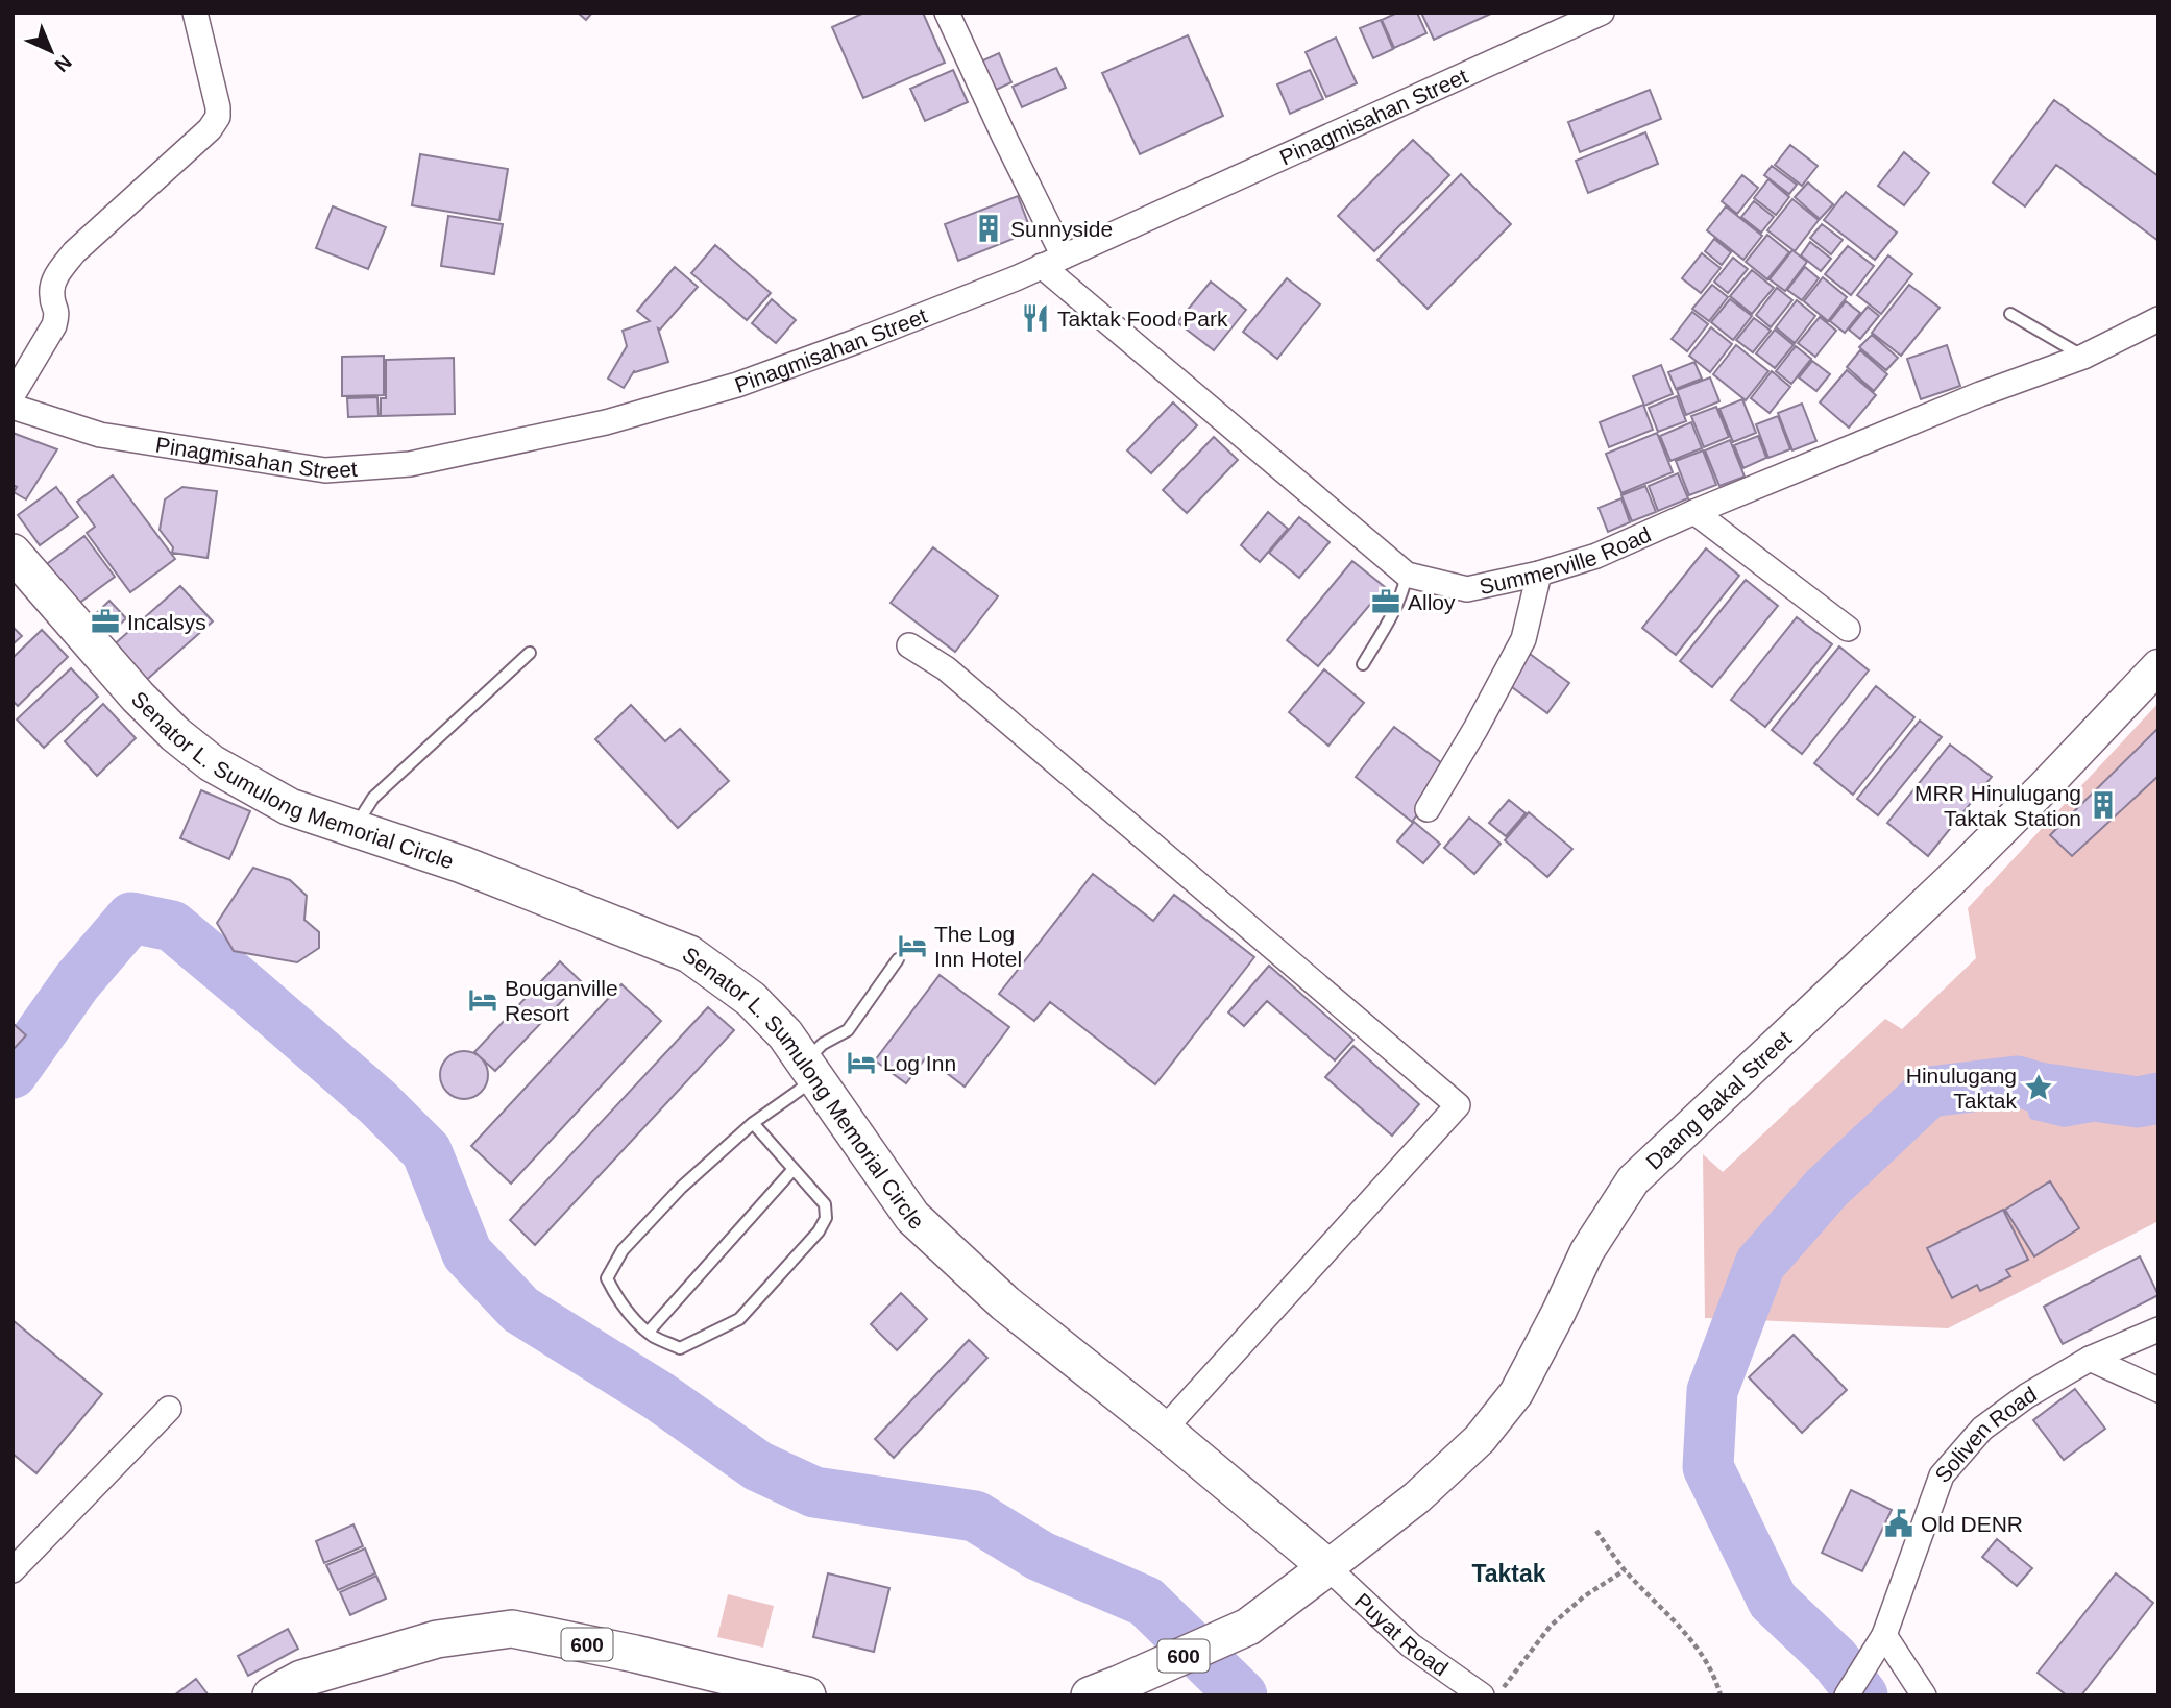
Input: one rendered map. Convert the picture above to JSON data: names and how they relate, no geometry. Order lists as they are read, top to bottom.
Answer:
{
  "streets": {
    "main road": ["Senator L. Sumulong Memorial Circle", "600"],
    "street": [
      "Pinagmisahan Street",
      "Summerville Road",
      "Daang Bakal Street",
      "Soliven Road",
      "Puyat Road"
    ]
  },
  "crossings": [
    ["Pinagmisahan Street", "Summerville Road"],
    ["Senator L. Sumulong Memorial Circle", "Daang Bakal Street"],
    ["Senator L. Sumulong Memorial Circle", "Puyat Road"],
    ["Senator L. Sumulong Memorial Circle", "600"],
    ["Daang Bakal Street", "Puyat Road"],
    ["Daang Bakal Street", "600"],
    ["Puyat Road", "600"]
  ],
  "districts": ["Taktak"],
  "places": {
    "building": ["Sunnyside", "MRR Hinulugang Taktak Station"],
    "restaurant": ["Taktak Food Park"],
    "office": ["Alloy", "Incalsys"],
    "hotel": ["The Log Inn Hotel", "Bouganville Resort", "Log Inn"],
    "place": ["Hinulugang Taktak"],
    "public building": ["Old DENR"]
  },
  "north": "bottom right"
}
